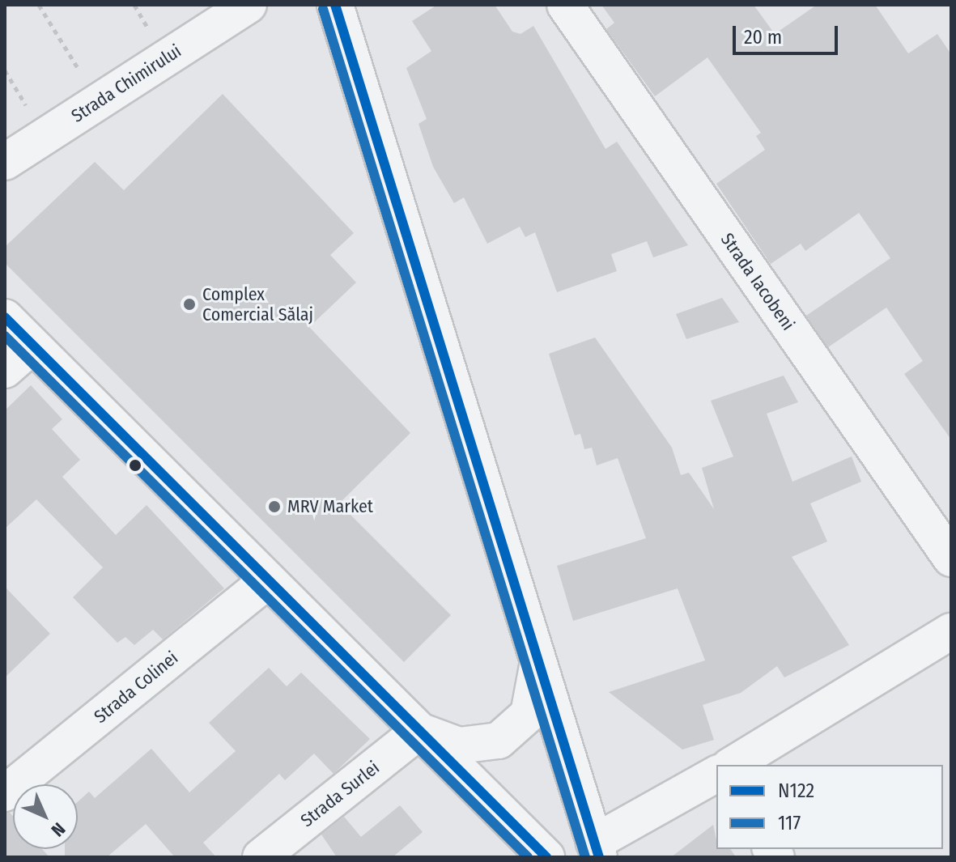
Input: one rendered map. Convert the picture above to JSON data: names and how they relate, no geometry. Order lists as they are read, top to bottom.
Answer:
{
  "streets": {
    "street": [
      "Strada Chimirului",
      "Strada Iacobeni",
      "Strada Colinei",
      "Strada Surlei"
    ]
  },
  "places": ["Complex Comercial Sălaj", "MRV Market"],
  "lines": ["transit line N122", "transit line 117"],
  "legend": ["N122", "117"],
  "scale_bar": "20 m",
  "north": "bottom right"
}
